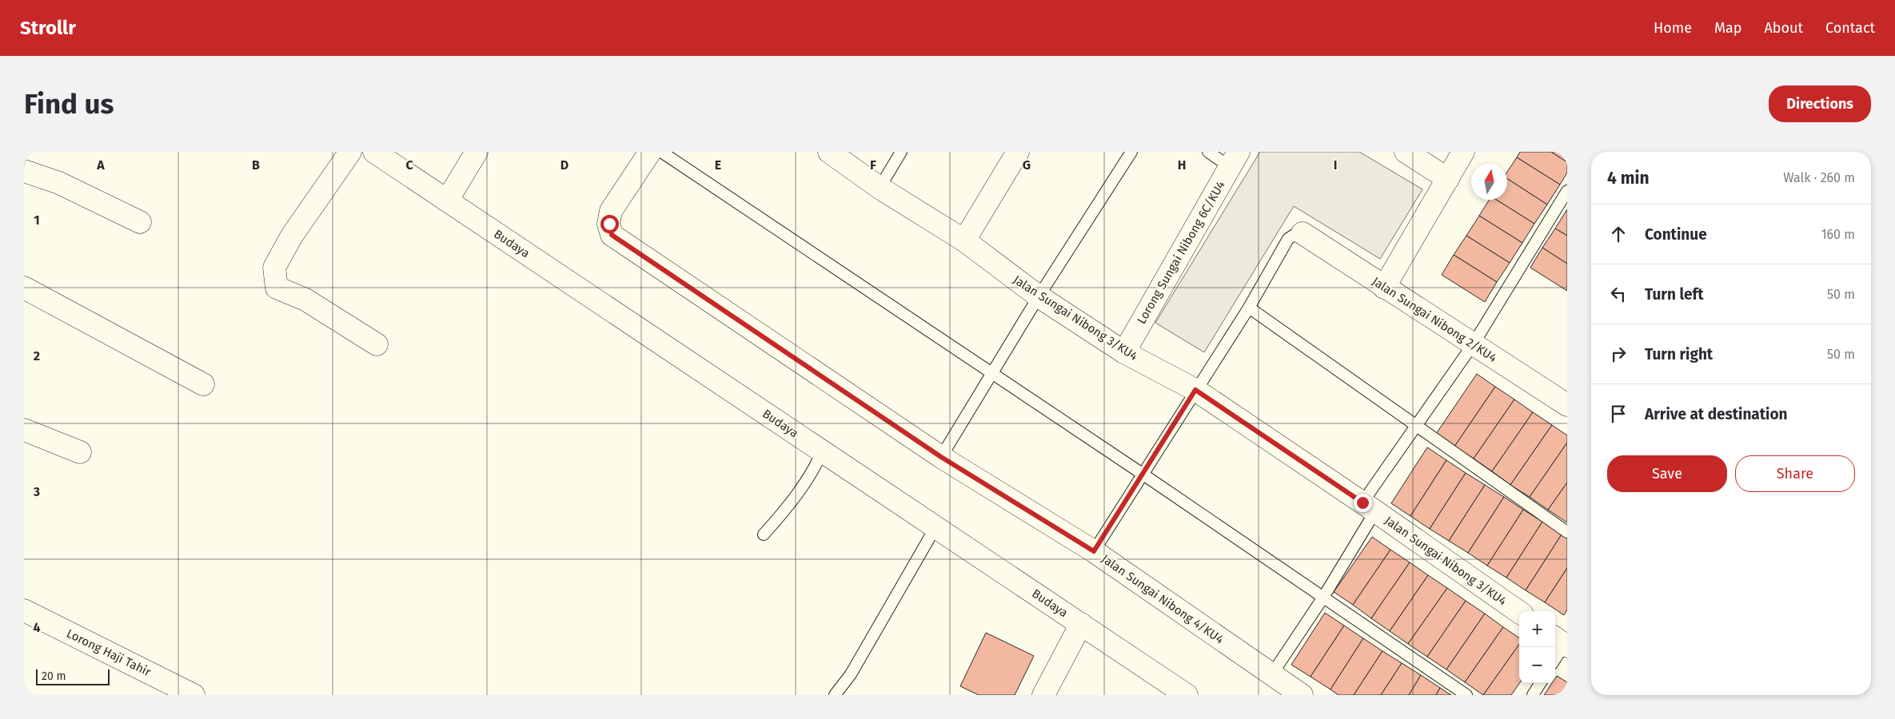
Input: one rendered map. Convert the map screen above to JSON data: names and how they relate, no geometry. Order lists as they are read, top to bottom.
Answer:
{
  "streets": {
    "street": [
      "Budaya",
      "Lorong Sungai Nibong 6C/KU4",
      "Jalan Sungai Nibong 3/KU4",
      "Jalan Sungai Nibong 2/KU4",
      "Jalan Sungai Nibong 4/KU4",
      "Lorong Haji Tahir"
    ]
  },
  "crossings": [
    ["Lorong Sungai Nibong 6C/KU4", "Jalan Sungai Nibong 3/KU4"]
  ],
  "scale_bar": "20 m",
  "north": "top",
  "page": {
    "header": "Strollr",
    "nav": [
      "Home",
      "Map",
      "About",
      "Contact"
    ],
    "buttons": [
      "Directions",
      ["Save", "Share"]
    ],
    "title": "Find us",
    "heading": ["4 min", "Walk · 260 m"],
    "list": [
      ["Continue", "160 m"],
      ["Turn left", "50 m"],
      ["Turn right", "50 m"],
      "Arrive at destination"
    ],
    "map_buttons": ["+", "−"],
    "scale": "20 m"
  },
  "grid": {
    "columns": [
      "A",
      "B",
      "C",
      "D",
      "E",
      "F",
      "G",
      "H",
      "I"
    ],
    "rows": [
      "1",
      "2",
      "3",
      "4"
    ]
  }
}
